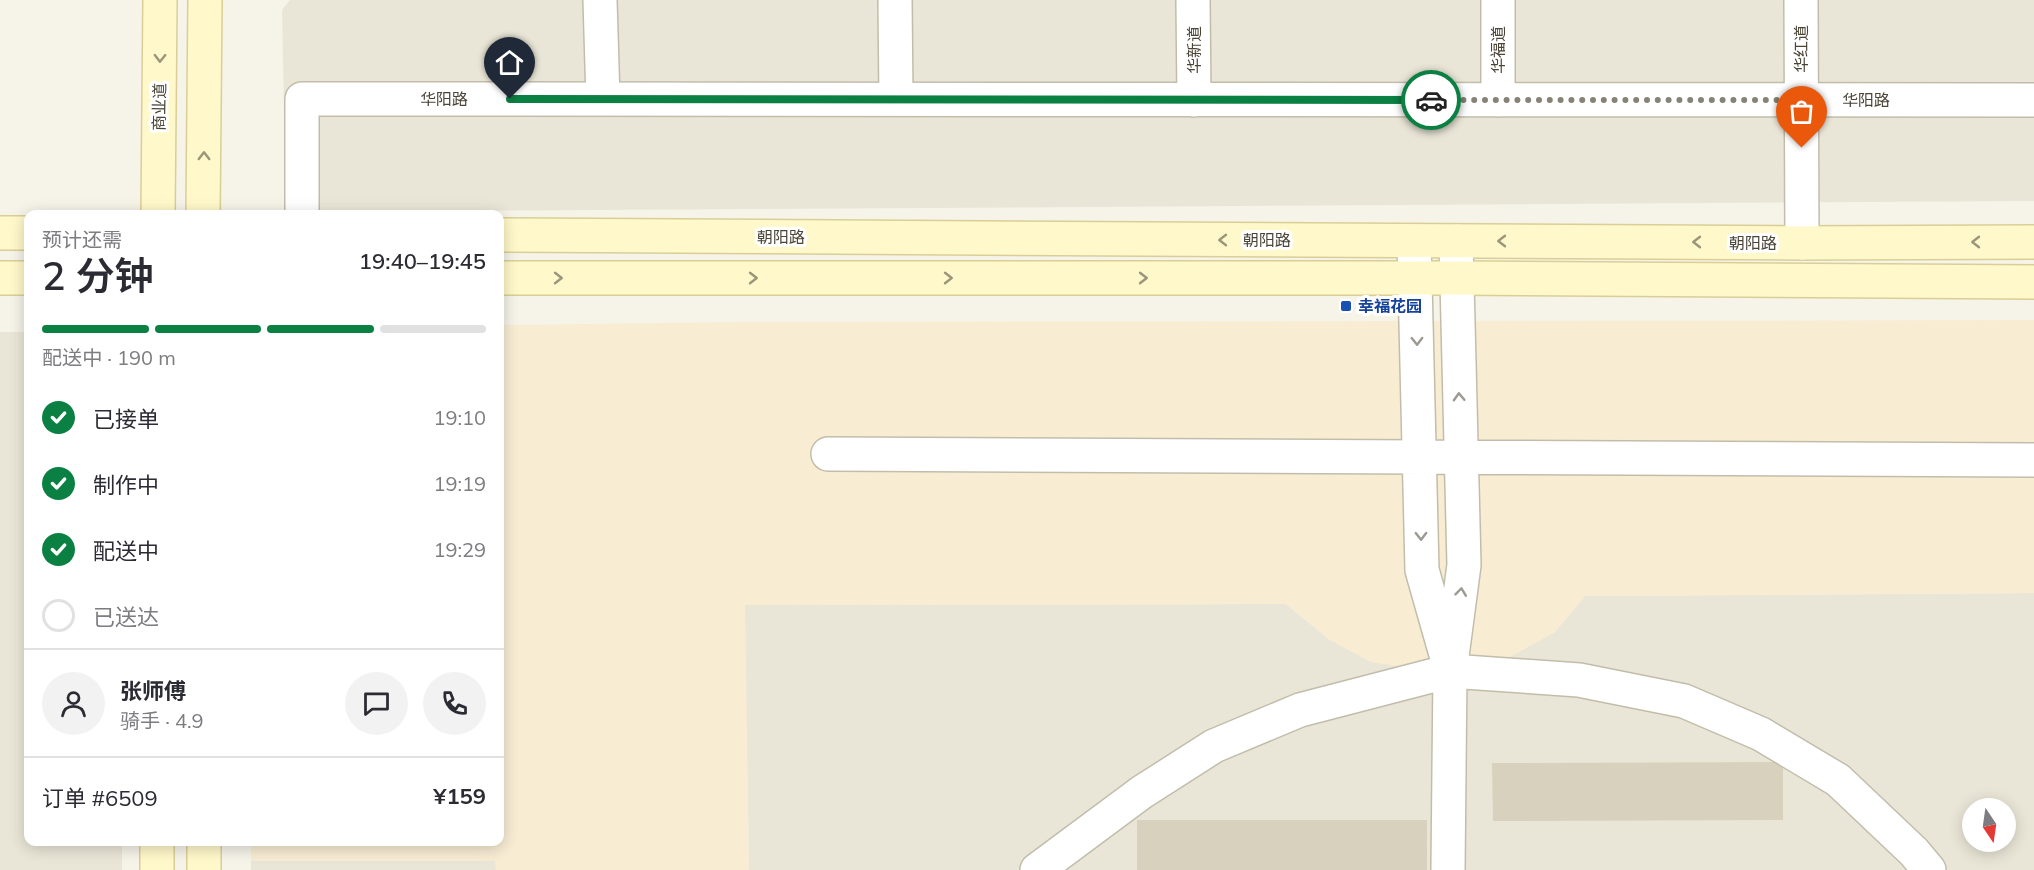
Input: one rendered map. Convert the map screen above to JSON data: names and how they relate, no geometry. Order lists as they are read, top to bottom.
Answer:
{
  "streets": {
    "main road": ["商业道", "朝阳路"],
    "street": [
      "华红道",
      "华新道",
      "华福道",
      "华阳路"
    ]
  },
  "crossings": [
    ["华红道", "华阳路"],
    ["华红道", "朝阳路"],
    ["华新道", "华阳路"],
    ["华福道", "华阳路"]
  ],
  "places": {
    "transit": ["幸福花园"]
  },
  "north": "bottom",
  "page": {
    "heading": ["2 分钟", "预计还需", "19:40–19:45"],
    "panel": [
      "张师傅",
      "骑手 · 4.9",
      "订单 #6509",
      "¥159"
    ],
    "bar": "配送中 · 190 m",
    "list": [
      ["已接单", "19:10"],
      ["制作中", "19:19"],
      ["配送中", "19:29"],
      "已送达"
    ]
  }
}
